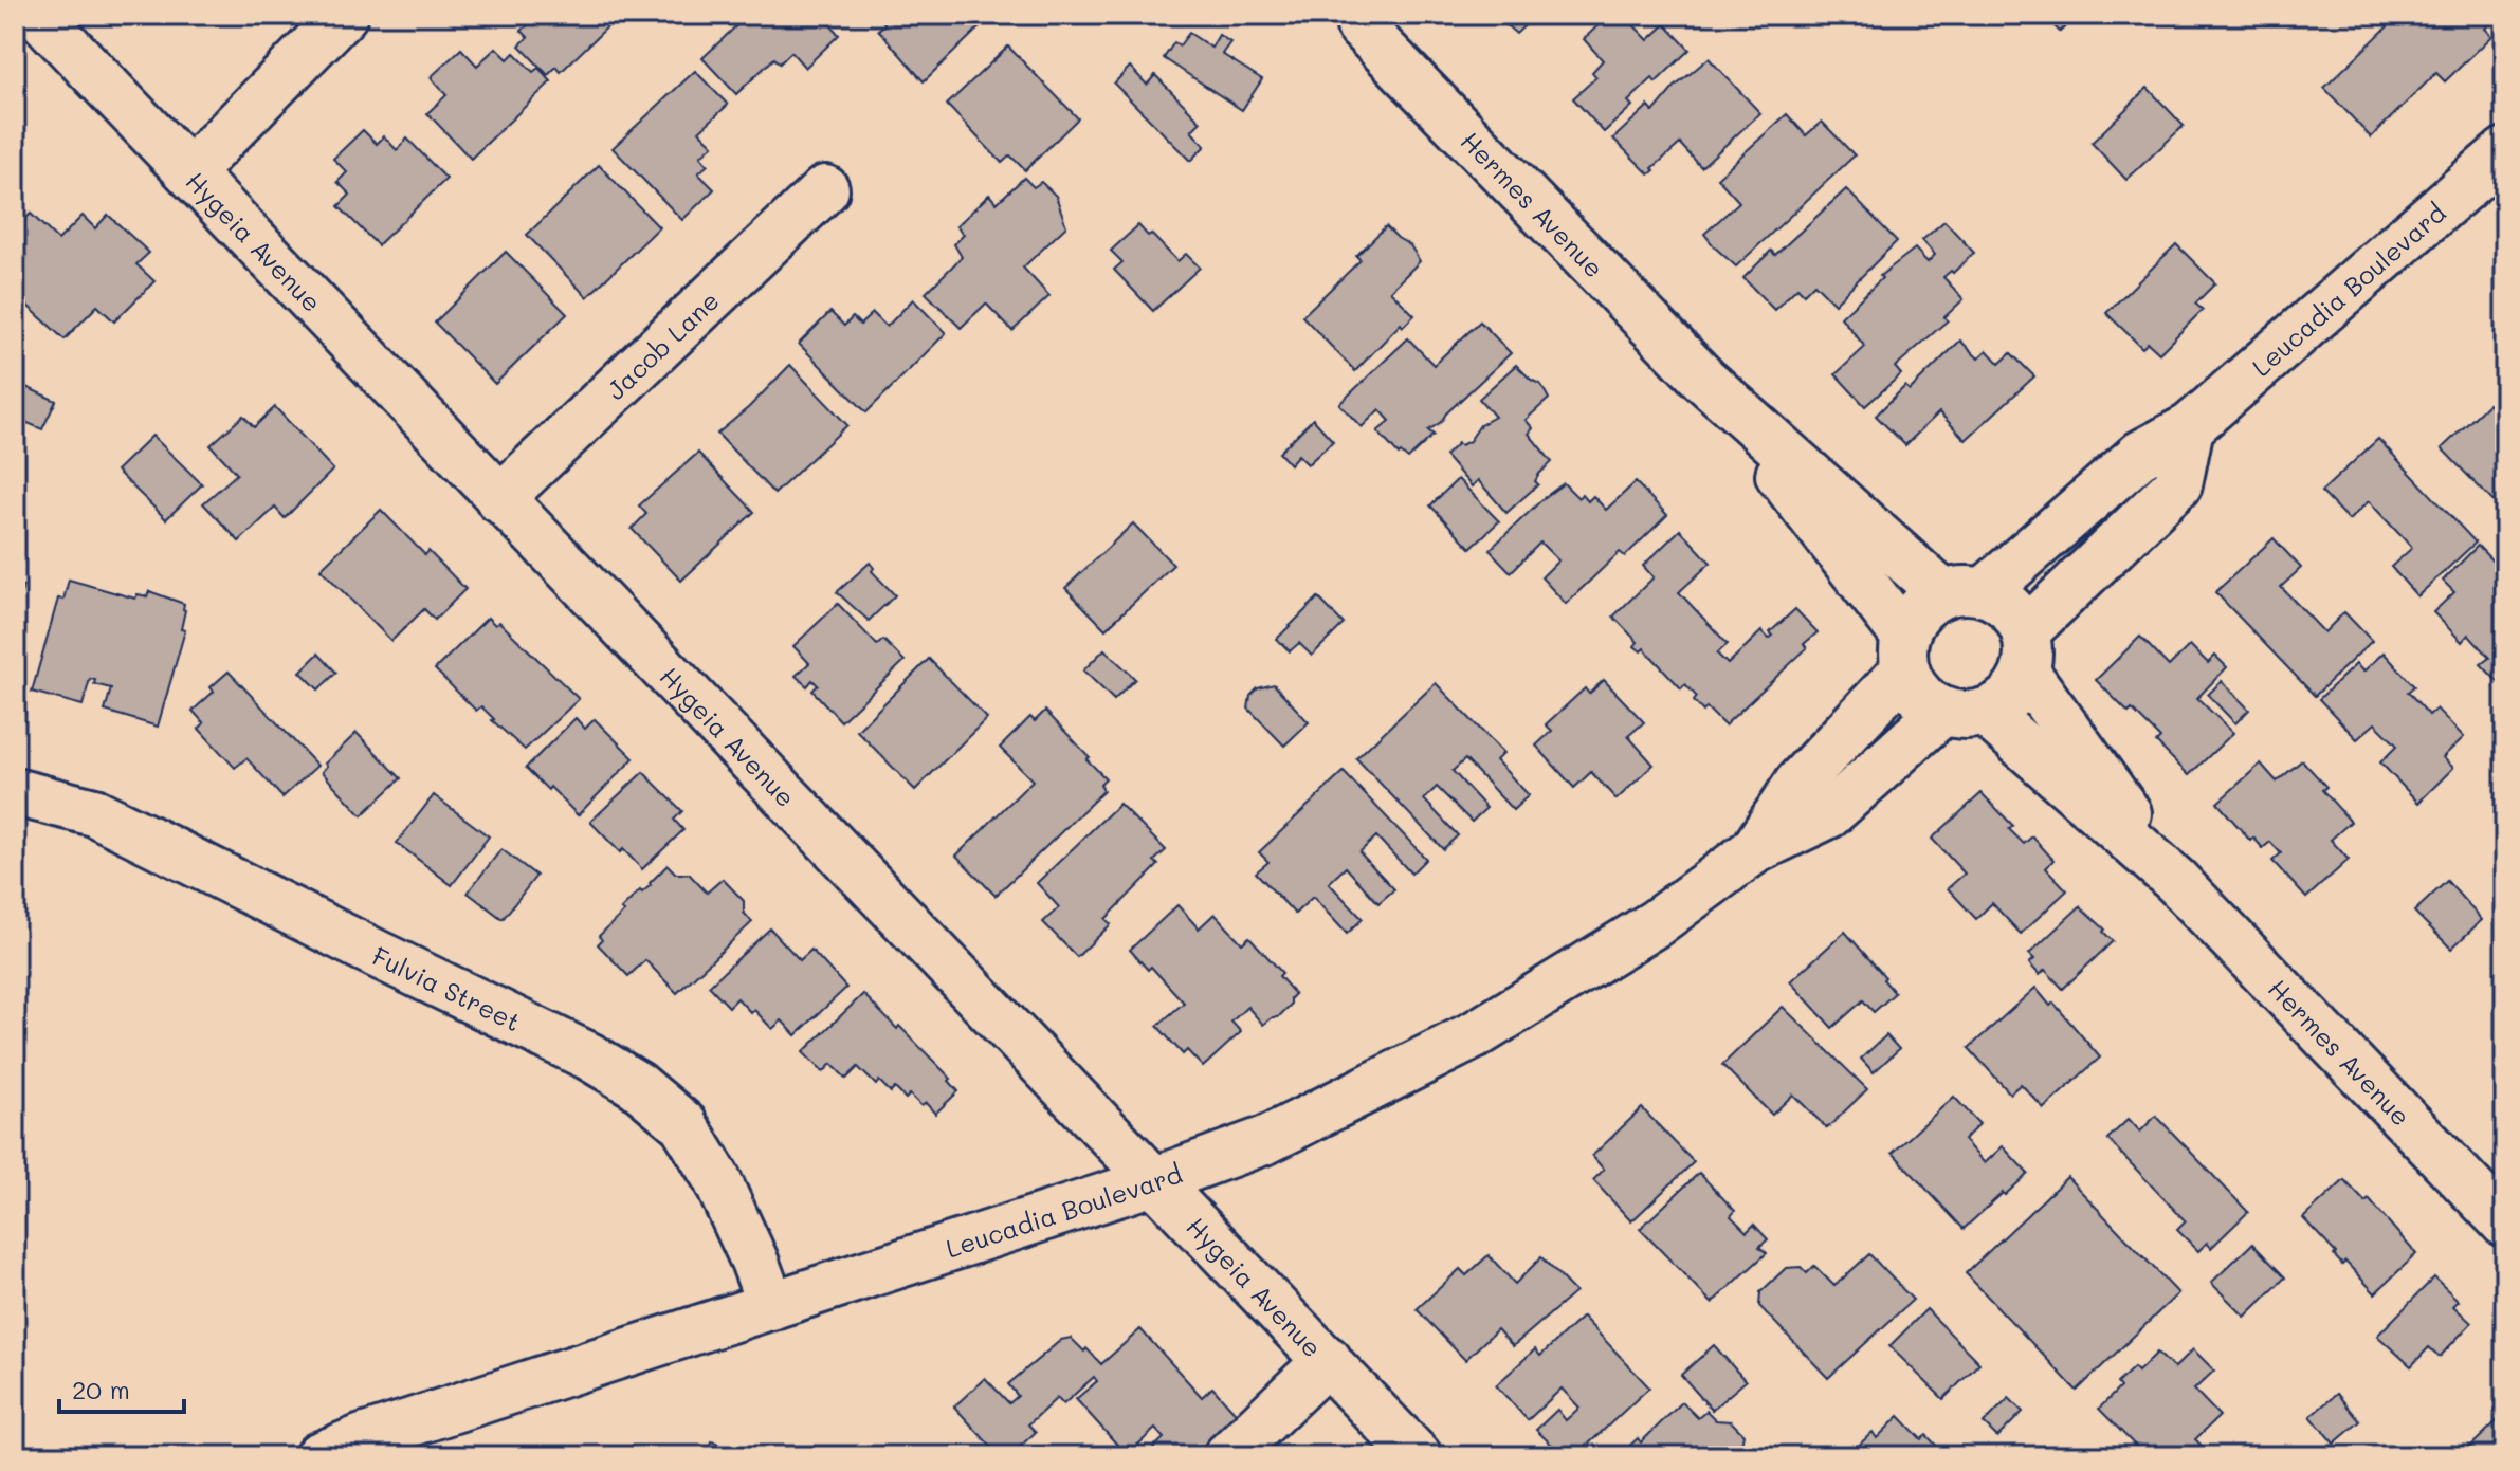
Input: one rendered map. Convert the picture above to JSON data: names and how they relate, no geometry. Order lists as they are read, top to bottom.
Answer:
{
  "streets": {
    "street": [
      "Hermes Avenue",
      "Hygeia Avenue",
      "Leucadia Boulevard",
      "Jacob Lane",
      "Fulvia Street"
    ]
  },
  "crossings": [
    ["Hermes Avenue", "Leucadia Boulevard"],
    ["Hygeia Avenue", "Leucadia Boulevard"],
    ["Hygeia Avenue", "Jacob Lane"],
    ["Leucadia Boulevard", "Fulvia Street"]
  ],
  "scale_bar": "20 m"
}
